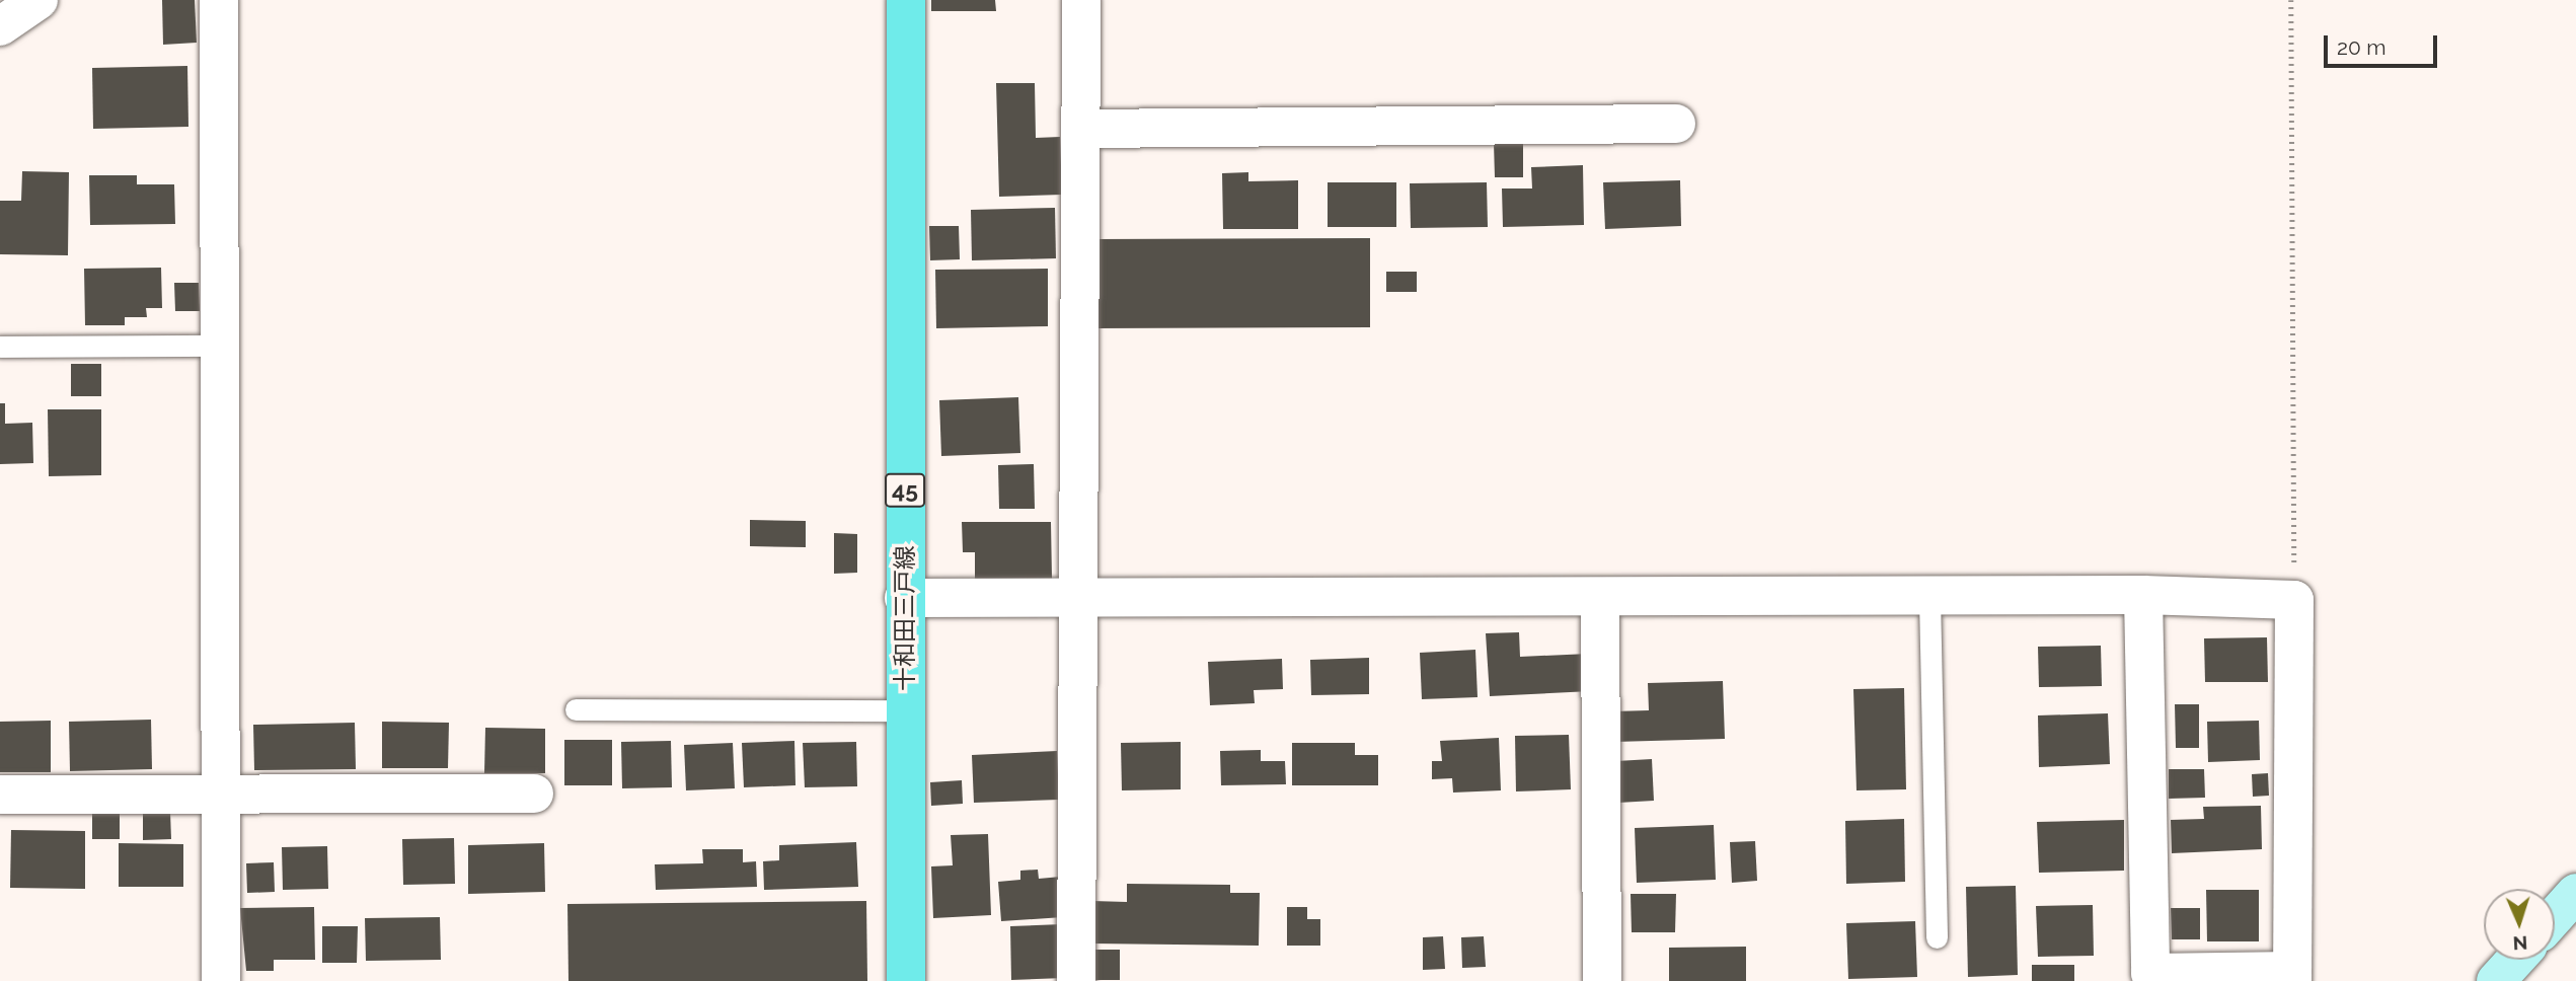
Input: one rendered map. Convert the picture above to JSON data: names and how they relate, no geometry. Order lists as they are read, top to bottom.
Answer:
{
  "streets": {
    "main road": ["45", "十和田三戸線"]
  },
  "scale_bar": "20 m",
  "north": "bottom"
}
